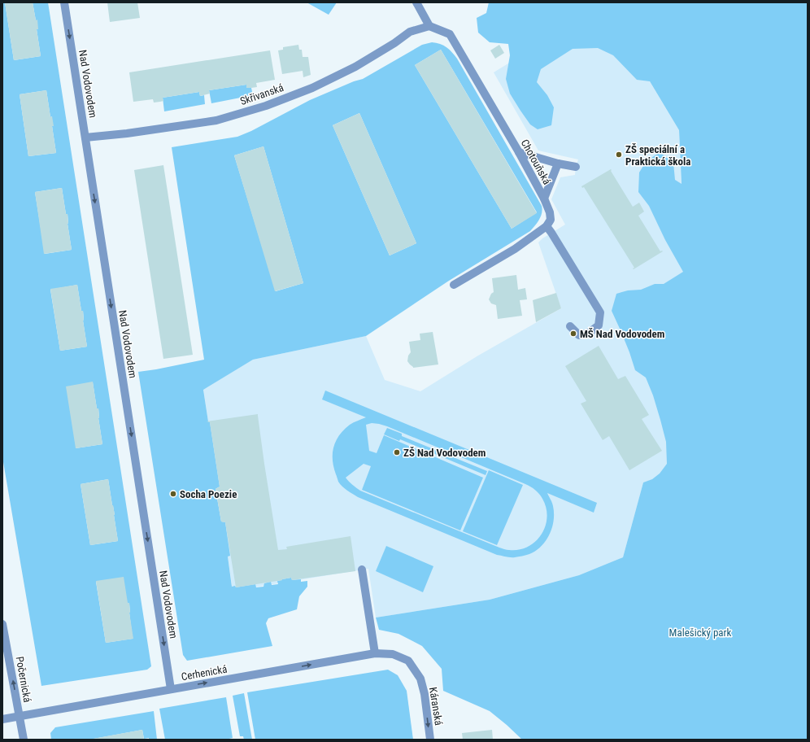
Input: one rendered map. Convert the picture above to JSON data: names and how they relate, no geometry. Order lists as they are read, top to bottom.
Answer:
{
  "streets": {
    "street": [
      "Nad Vodovodem",
      "Skřivanská",
      "Chotouňská",
      "Cerhenická",
      "Počernická",
      "Káranská"
    ]
  },
  "crossings": [
    ["Nad Vodovodem", "Skřivanská"],
    ["Nad Vodovodem", "Cerhenická"],
    ["Skřivanská", "Chotouňská"],
    ["Cerhenická", "Počernická"],
    ["Cerhenická", "Káranská"]
  ],
  "one_way": [
    "Nad Vodovodem",
    "Cerhenická",
    "Počernická",
    "Káranská"
  ],
  "parks": ["Malešický park"],
  "places": [
    "ZŠ speciální a Praktická škola",
    "MŠ Nad Vodovodem",
    "ZŠ Nad Vodovodem",
    "Socha Poezie"
  ]
}
